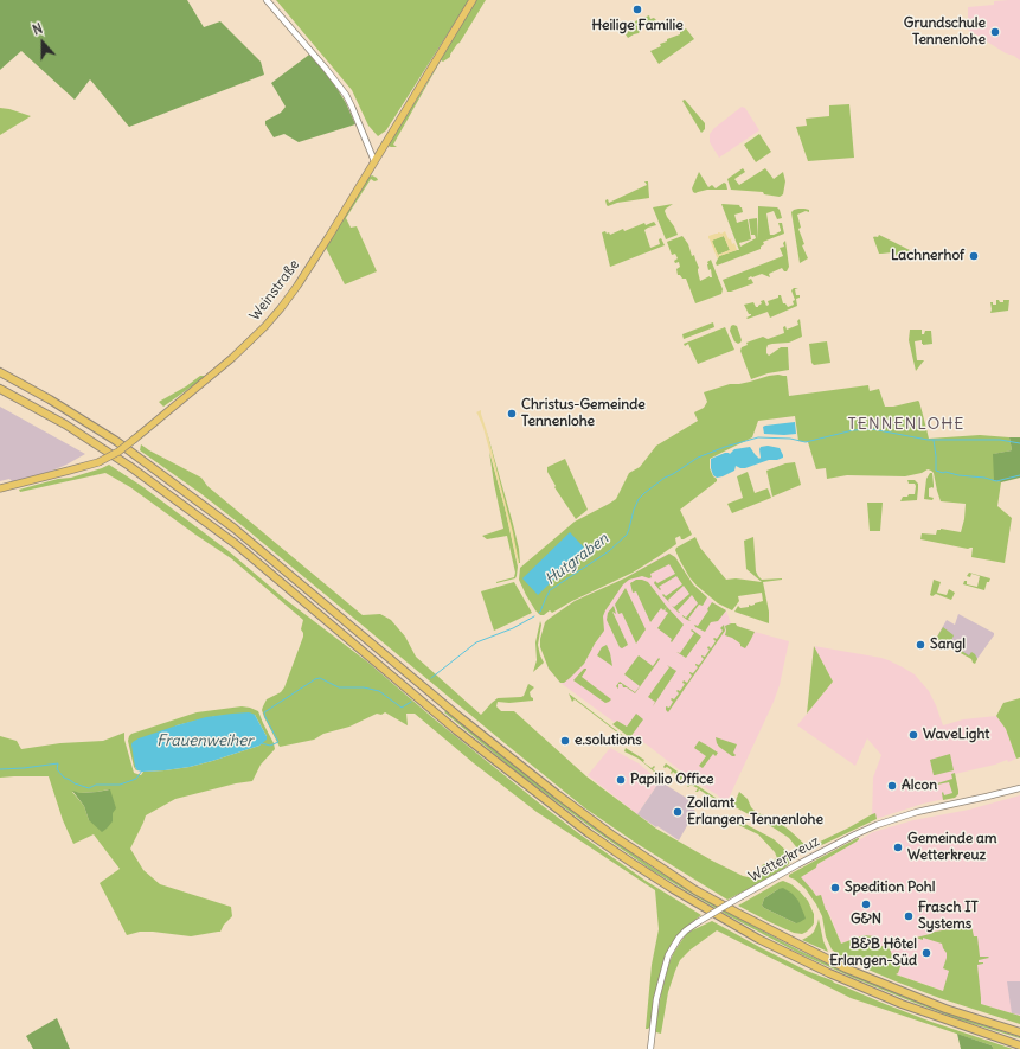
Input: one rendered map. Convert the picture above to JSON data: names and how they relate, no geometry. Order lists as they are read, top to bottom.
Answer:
{
  "streets": {
    "main road": ["Weinstraße"],
    "street": ["Wetterkreuz"]
  },
  "districts": ["TENNENLOHE"],
  "water": ["Hutgraben", "Frauenweiher"],
  "places": [
    "Heilige Familie",
    "Grundschule Tennenlohe",
    "Lachnerhof",
    "Christus-Gemeinde Tennenlohe",
    "Sangl",
    "WaveLight",
    "e.solutions",
    "Papilio Office",
    "Alcon",
    "Zollamt Erlangen-Tennenlohe",
    "Gemeinde am Wetterkreuz",
    "Spedition Pohl",
    "G&N",
    "Frasch IT Systems",
    "B&B Hôtel Erlangen-Süd"
  ],
  "north": "top"
}
